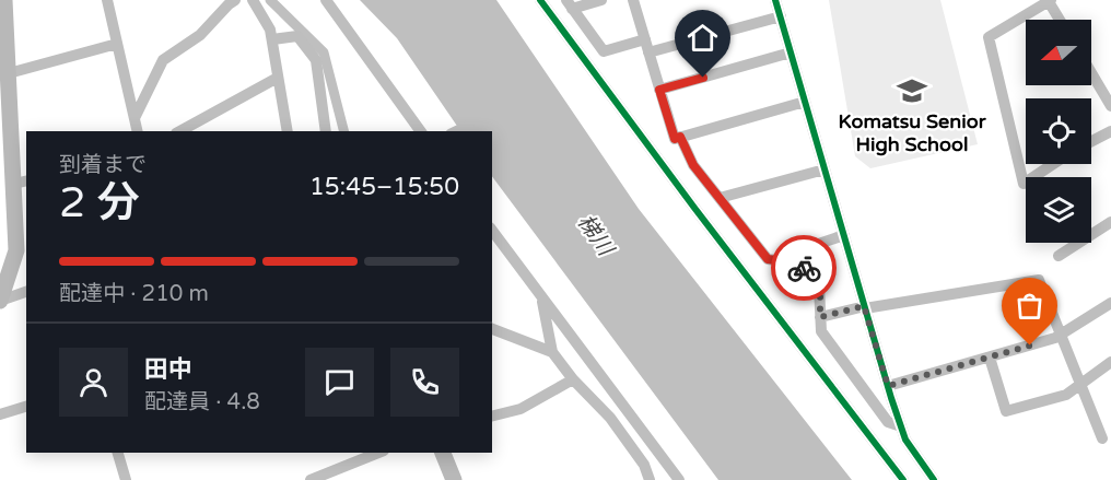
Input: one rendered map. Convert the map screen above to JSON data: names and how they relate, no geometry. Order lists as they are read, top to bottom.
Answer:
{
  "water": ["梯川"],
  "places": {
    "school or university": ["Komatsu Senior High School"]
  },
  "north": "left",
  "page": {
    "heading": ["2 分", "到着まで", "15:45–15:50"],
    "panel": ["田中", "配達員 · 4.8"],
    "bar": "配達中 · 210 m"
  }
}
